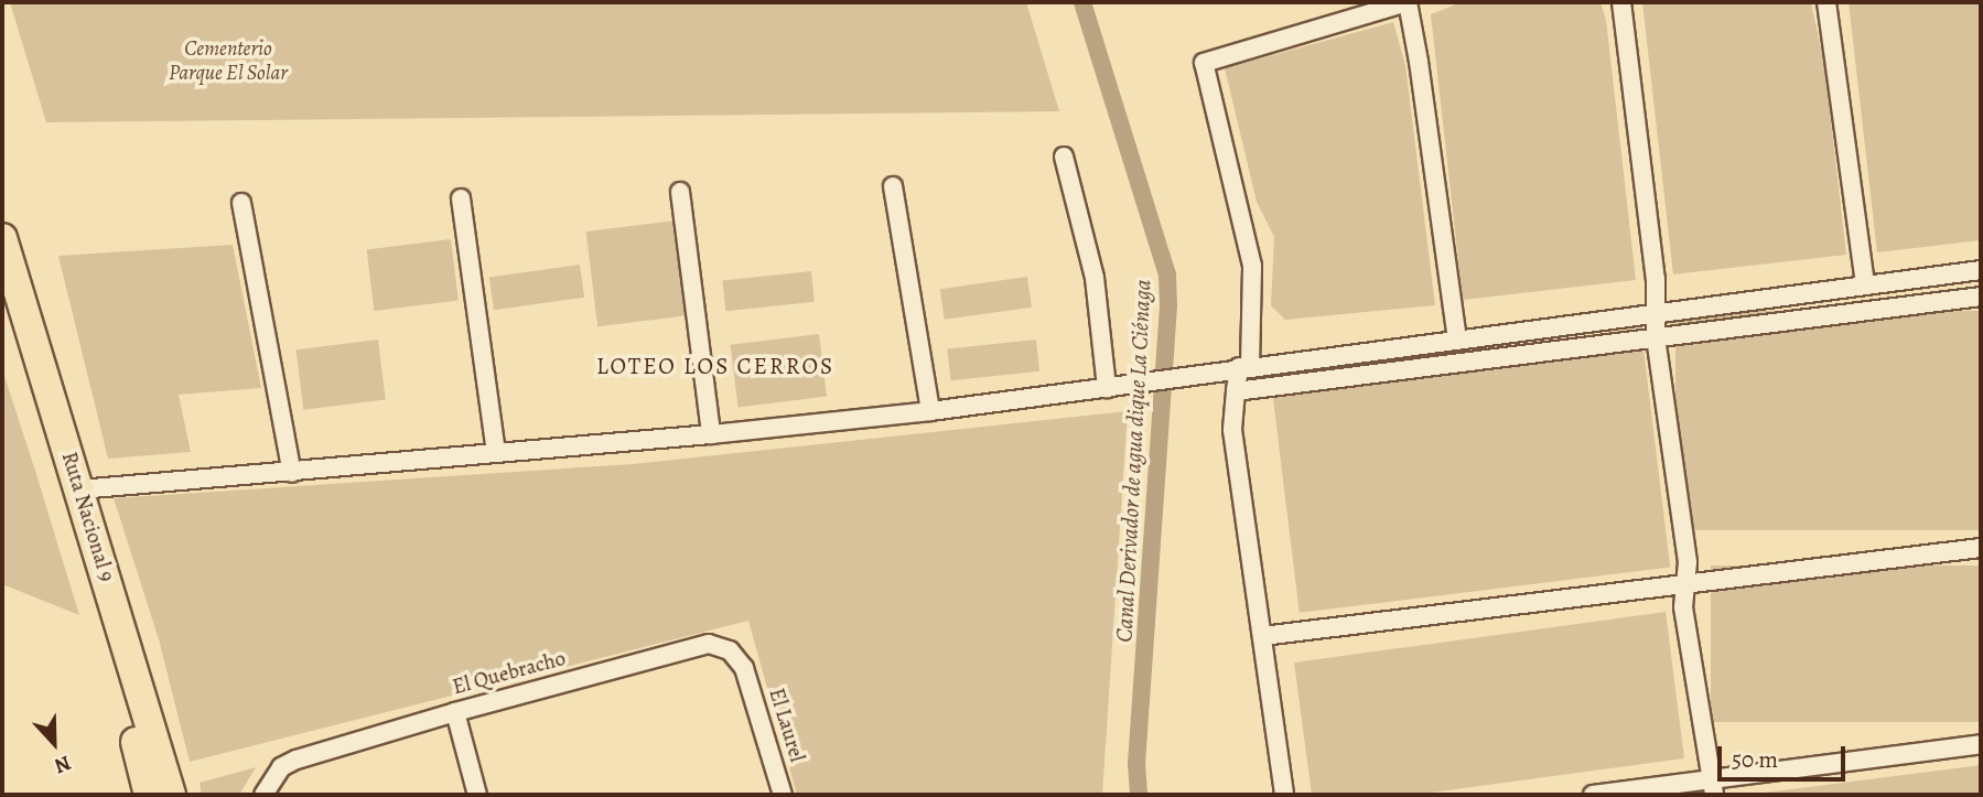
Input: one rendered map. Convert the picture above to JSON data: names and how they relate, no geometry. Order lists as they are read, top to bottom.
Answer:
{
  "streets": {
    "main road": ["Ruta Nacional 9"],
    "street": ["El Quebracho", "El Laurel"]
  },
  "crossings": [
    ["El Quebracho", "El Laurel"]
  ],
  "districts": ["LOTEO LOS CERROS"],
  "water": ["Canal Derivador de agua dique La Ciénaga"],
  "parks": ["Cementerio Parque El Solar"],
  "scale_bar": "50 m",
  "north": "bottom"
}
